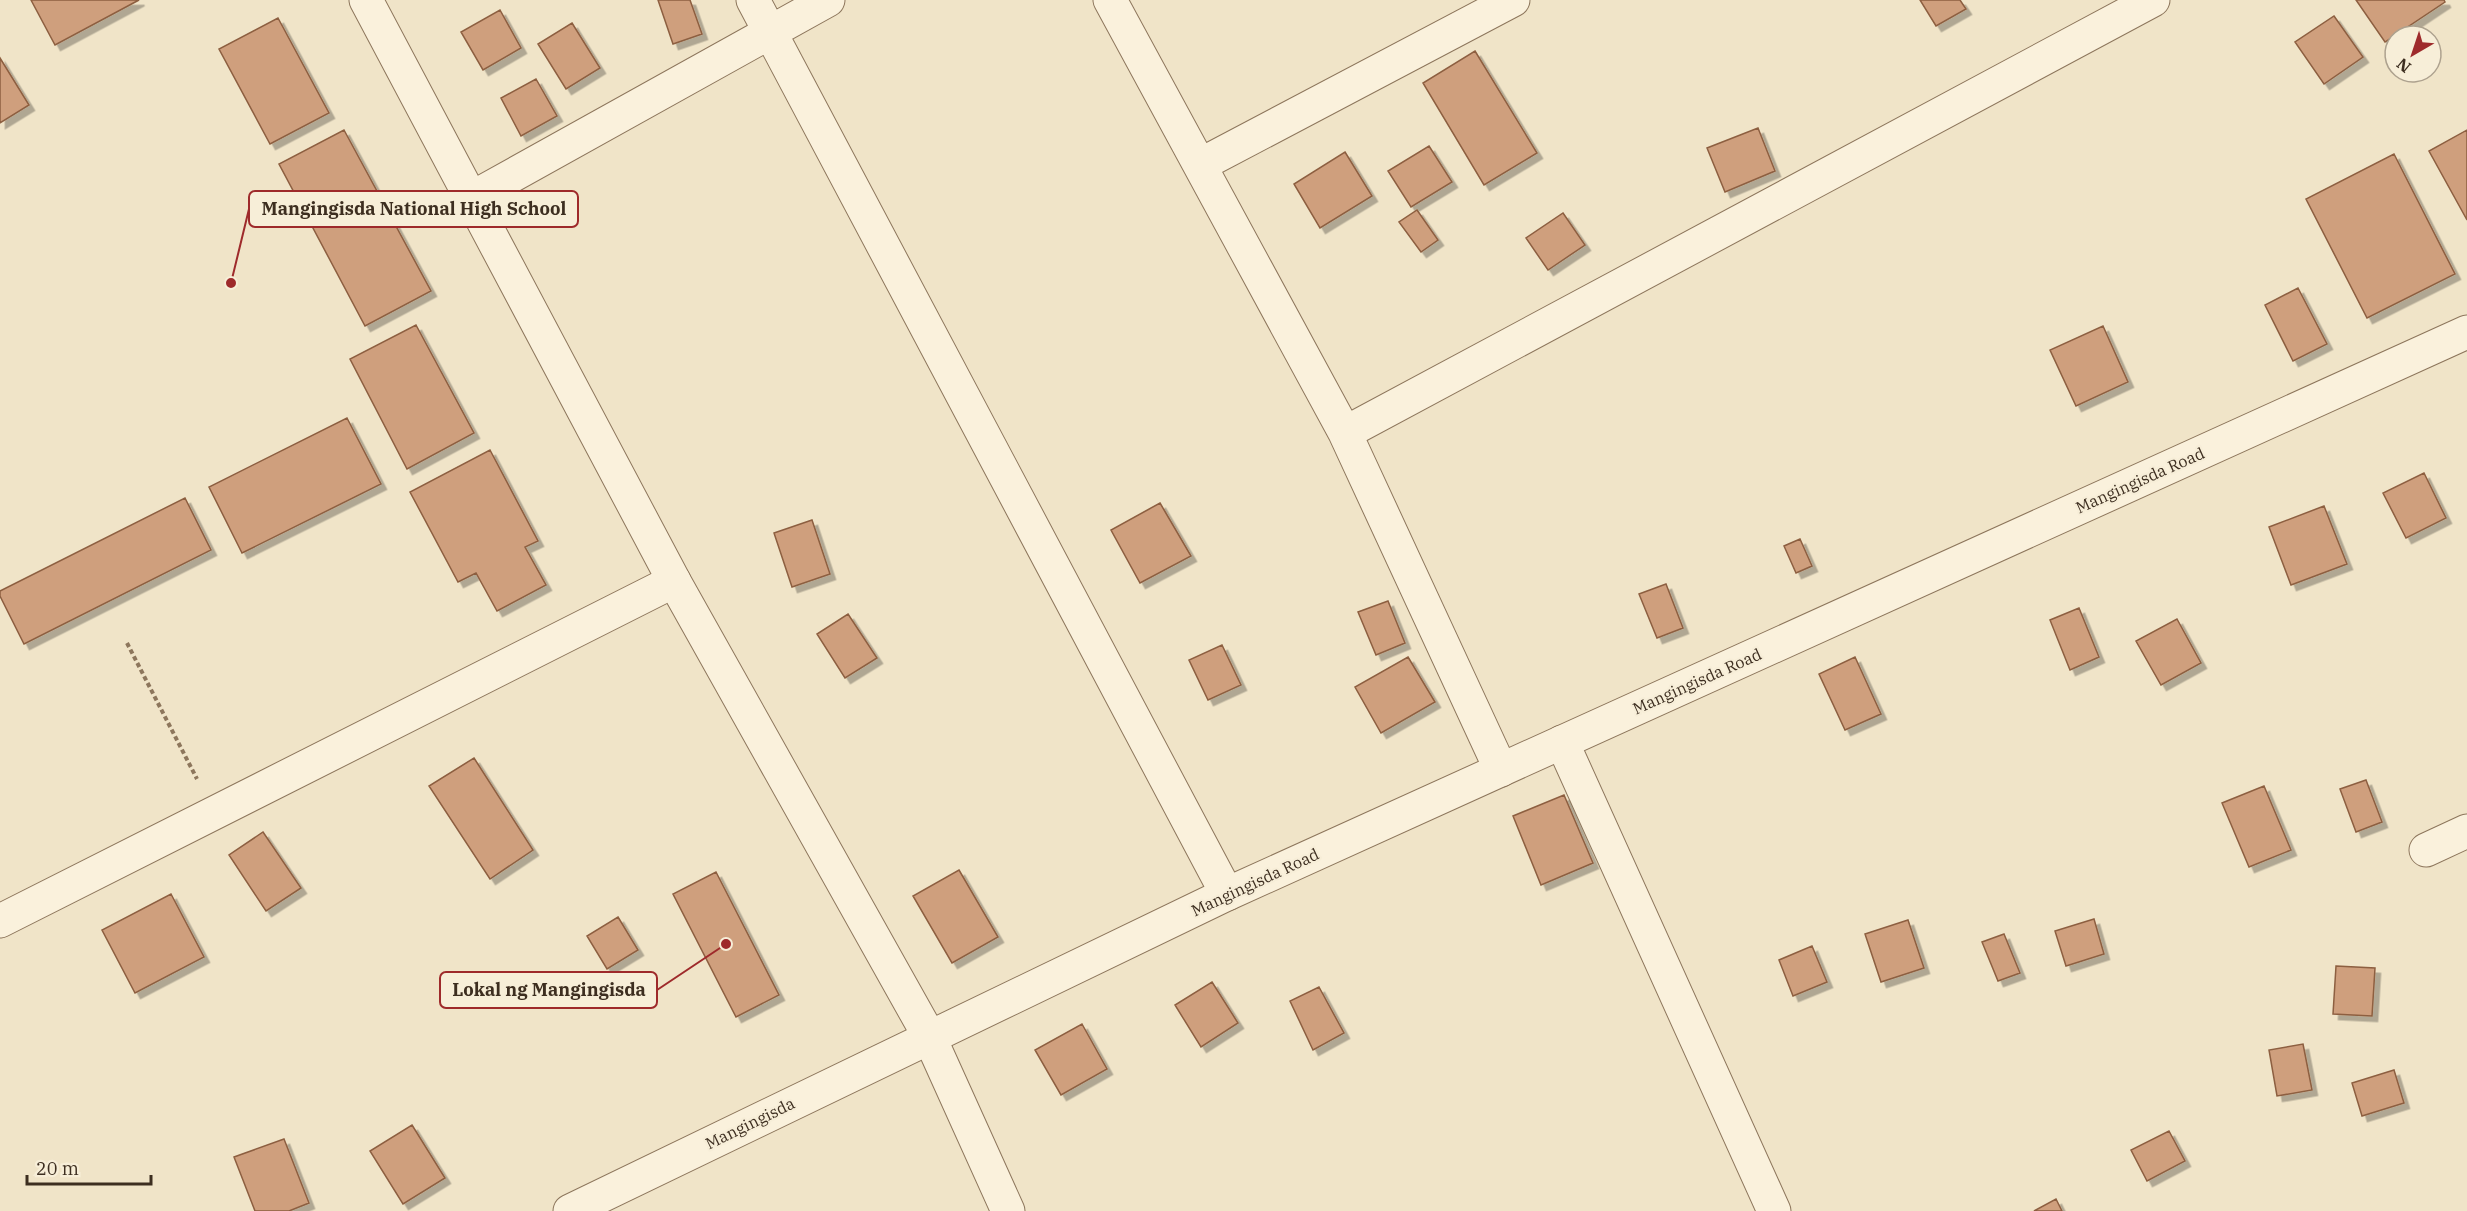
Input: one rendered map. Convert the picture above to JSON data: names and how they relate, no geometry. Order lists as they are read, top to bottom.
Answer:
{
  "streets": {
    "street": ["Mangingisda Road", "Mangingisda"]
  },
  "crossings": [
    ["Mangingisda Road", "Mangingisda"]
  ],
  "places": ["Mangingisda National High School", "Lokal ng Mangingisda"],
  "scale_bar": "20 m",
  "north": "bottom left"
}
